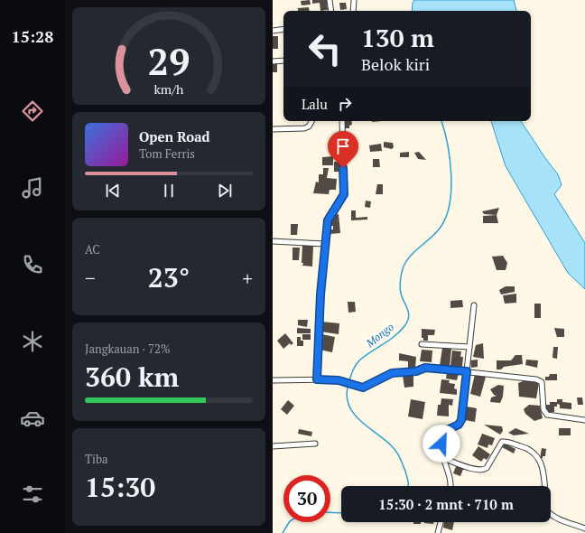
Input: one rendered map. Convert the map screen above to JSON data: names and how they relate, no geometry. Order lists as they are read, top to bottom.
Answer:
{
  "water": ["Mongo"],
  "page": {
    "tabs": "15:28",
    "turn": ["130 m", "Belok kiri"],
    "then": "Lalu",
    "song": ["Open Road", "Tom Ferris"],
    "tile": [
      "AC",
      ["Jangkauan · 72%", "360 km"],
      ["Tiba", "15:30"]
    ],
    "heat": ["−", "23°", "+"],
    "limit": "30",
    "trip": "15:30 · 2 mnt · 710 m",
    "gauge": ["29", "km/h"]
  }
}
